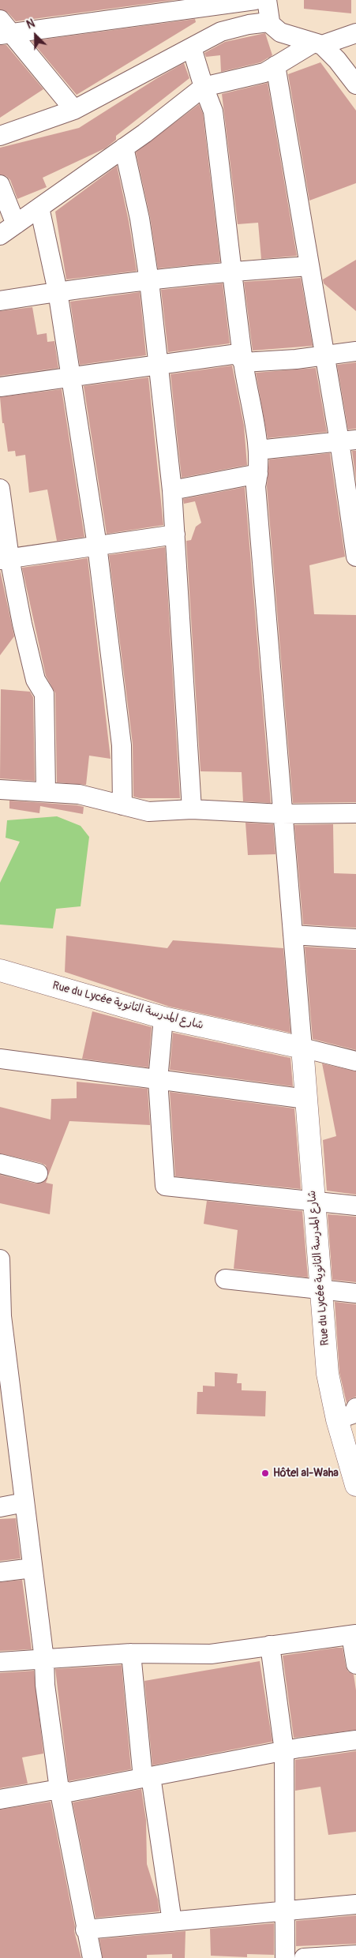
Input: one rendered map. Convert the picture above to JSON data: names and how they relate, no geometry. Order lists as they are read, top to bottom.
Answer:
{
  "streets": {
    "street": ["Rue du Lycée شارع المدرسة الثانوية"]
  },
  "places": ["Hôtel al-Waha"],
  "north": "top left"
}
